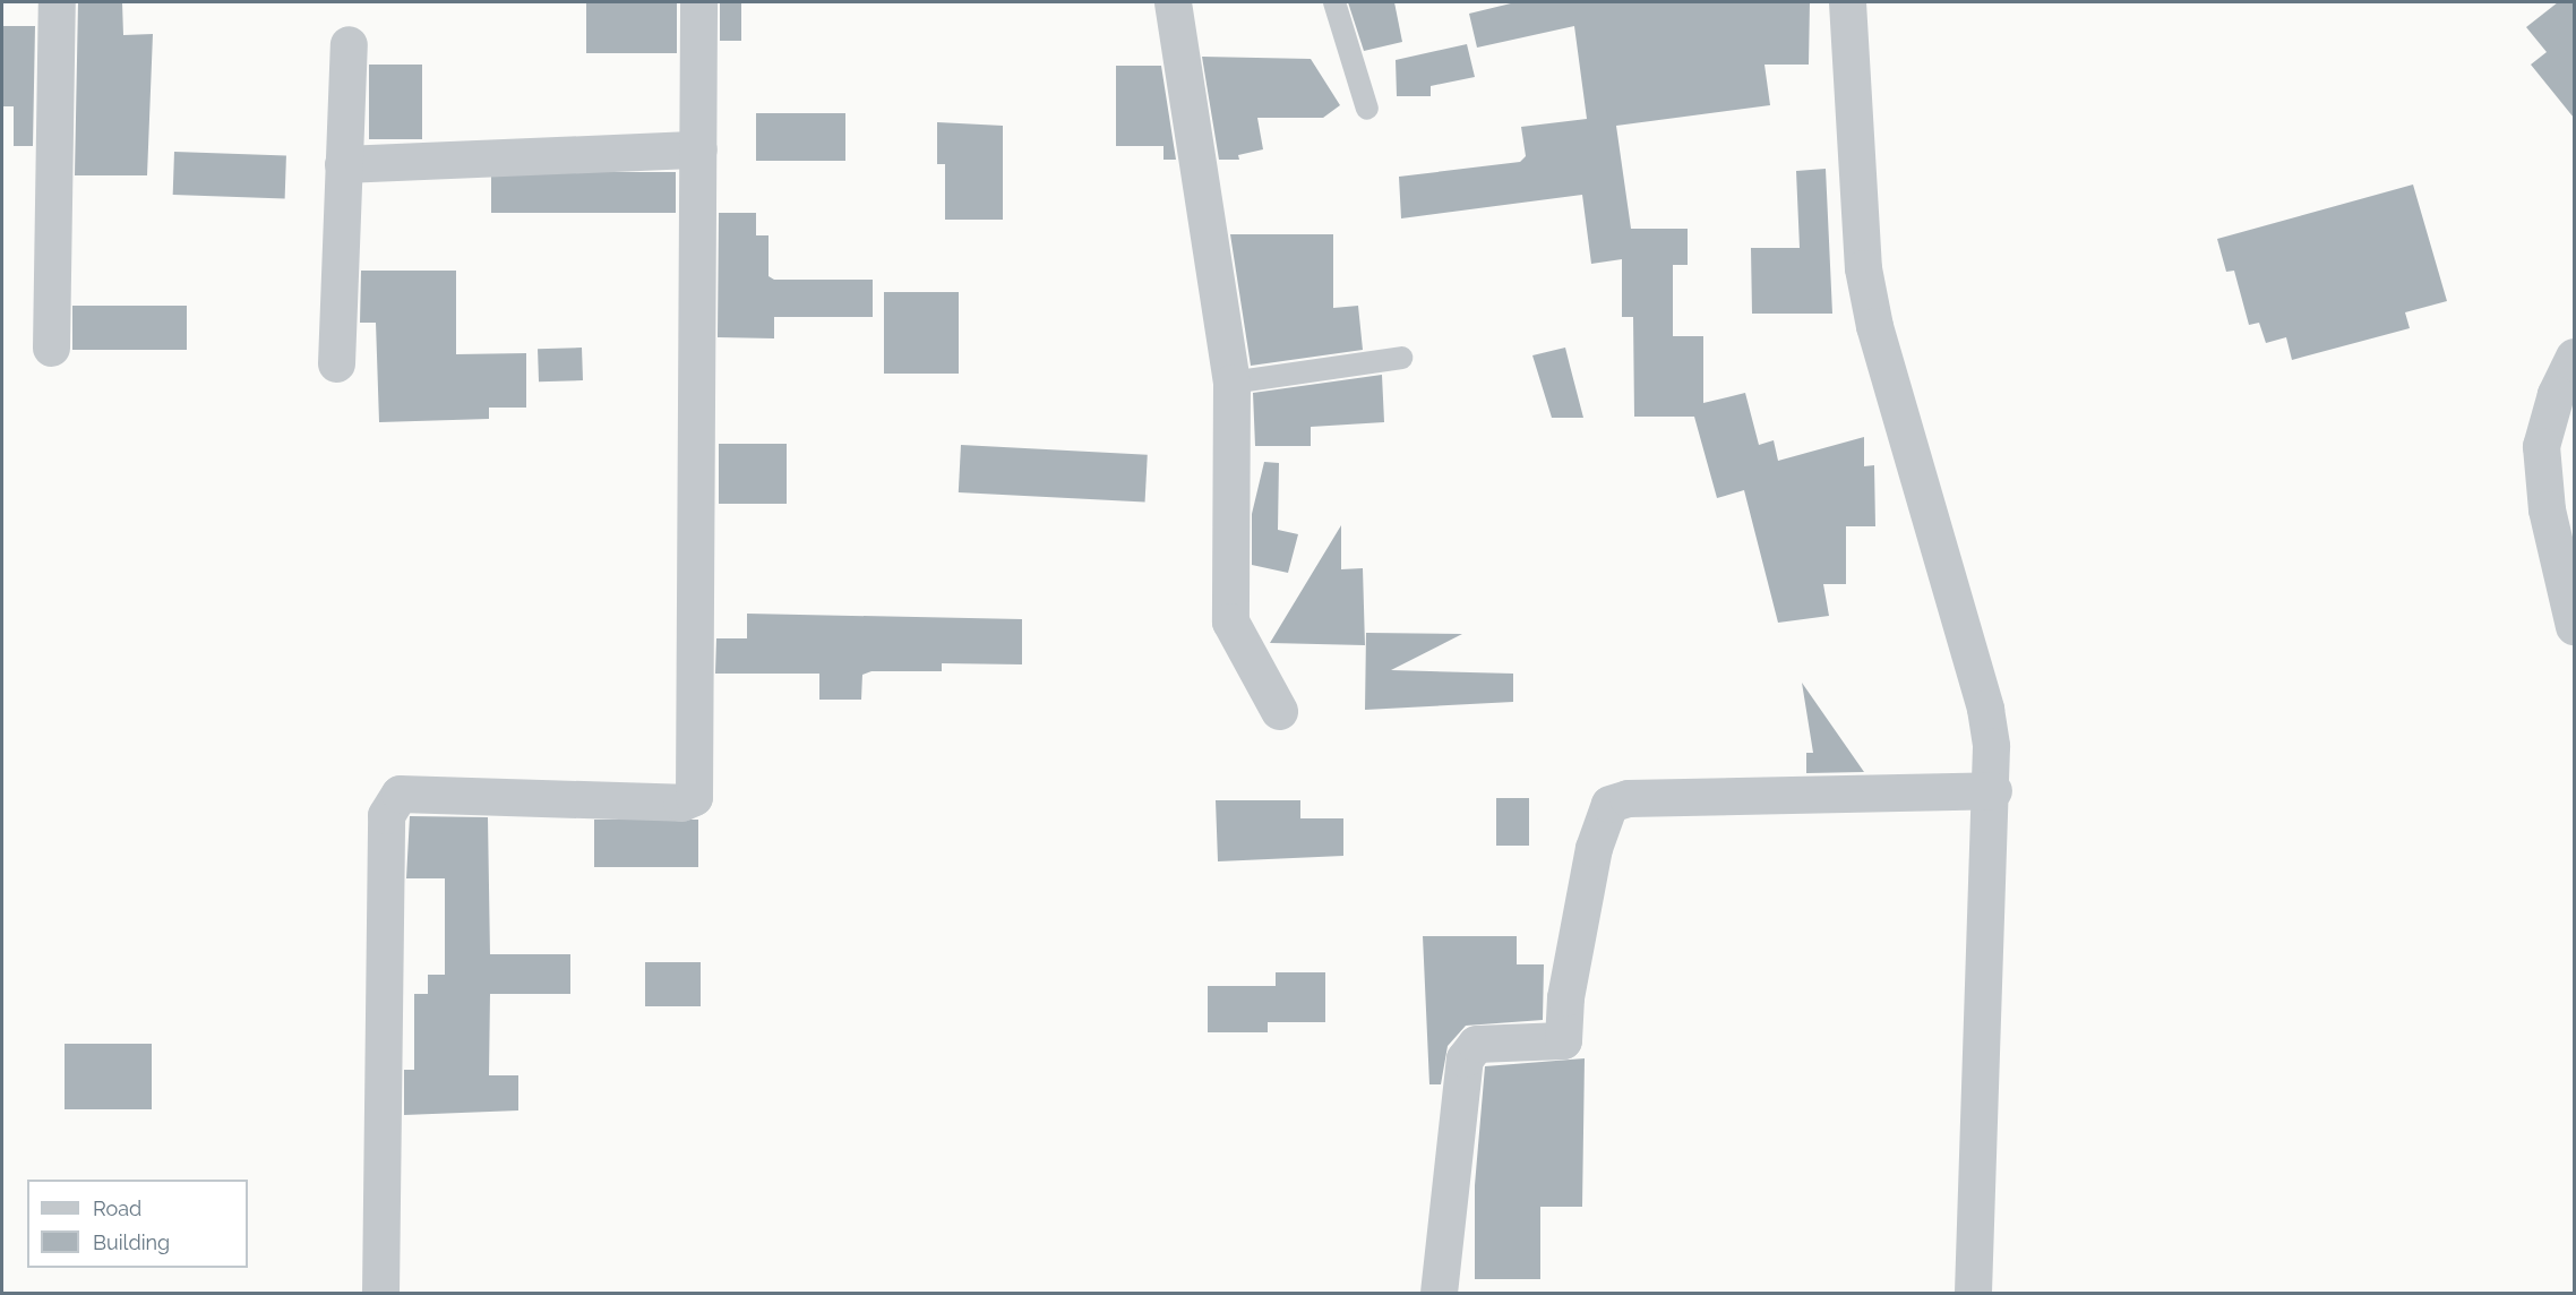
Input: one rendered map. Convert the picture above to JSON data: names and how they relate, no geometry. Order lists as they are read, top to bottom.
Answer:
{
  "legend": ["Road", "Building"]
}
